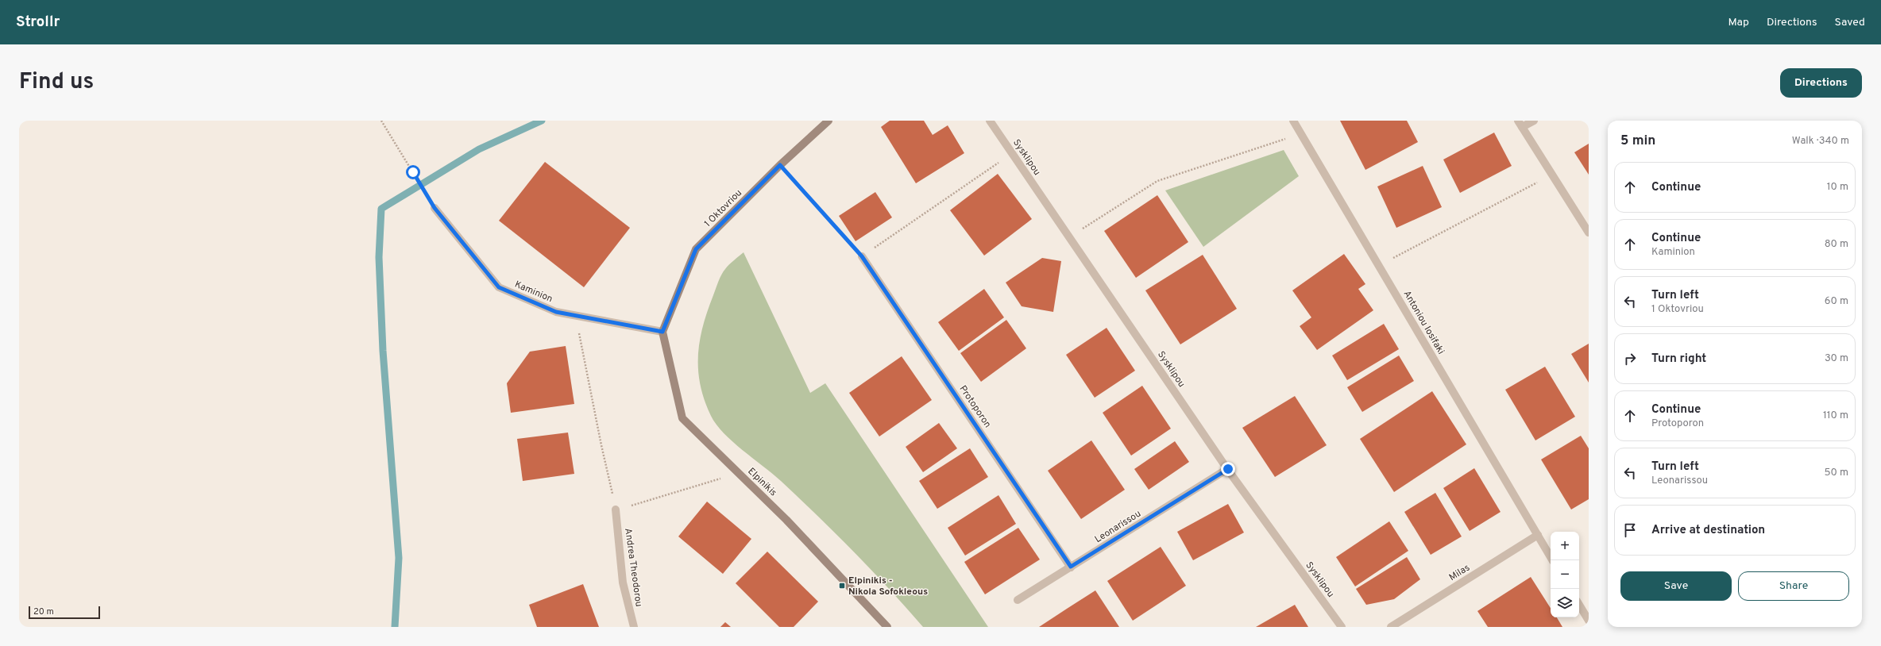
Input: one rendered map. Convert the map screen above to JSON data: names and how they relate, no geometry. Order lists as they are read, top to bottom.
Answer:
{
  "streets": {
    "street": [
      "Sysklipou",
      "1 Oktovriou",
      "Kaminion",
      "Antoniou Iosifaki",
      "Protoporon",
      "Elpinikis",
      "Leonarissou",
      "Andrea Theodorou",
      "Milas"
    ]
  },
  "crossings": [
    ["Sysklipou", "Leonarissou"],
    ["1 Oktovriou", "Kaminion"],
    ["1 Oktovriou", "Elpinikis"],
    ["Kaminion", "Elpinikis"],
    ["Antoniou Iosifaki", "Milas"],
    ["Protoporon", "Leonarissou"]
  ],
  "places": {
    "transit": ["Elpinikis - Nikola Sofokleous"]
  },
  "scale_bar": "20 m",
  "page": {
    "header": "Strollr",
    "nav": ["Map", "Directions", "Saved"],
    "title": "Find us",
    "buttons": [
      "Directions",
      ["Save", "Share"]
    ],
    "heading": ["5 min", "Walk · 340 m"],
    "list": [
      ["Continue", "10 m"],
      ["Continue", "Kaminion", "80 m"],
      ["Turn left", "1 Oktovriou", "60 m"],
      ["Turn right", "30 m"],
      ["Continue", "Protoporon", "110 m"],
      ["Turn left", "Leonarissou", "50 m"],
      "Arrive at destination"
    ],
    "map_buttons": ["+", "−"],
    "scale": "20 m"
  }
}
